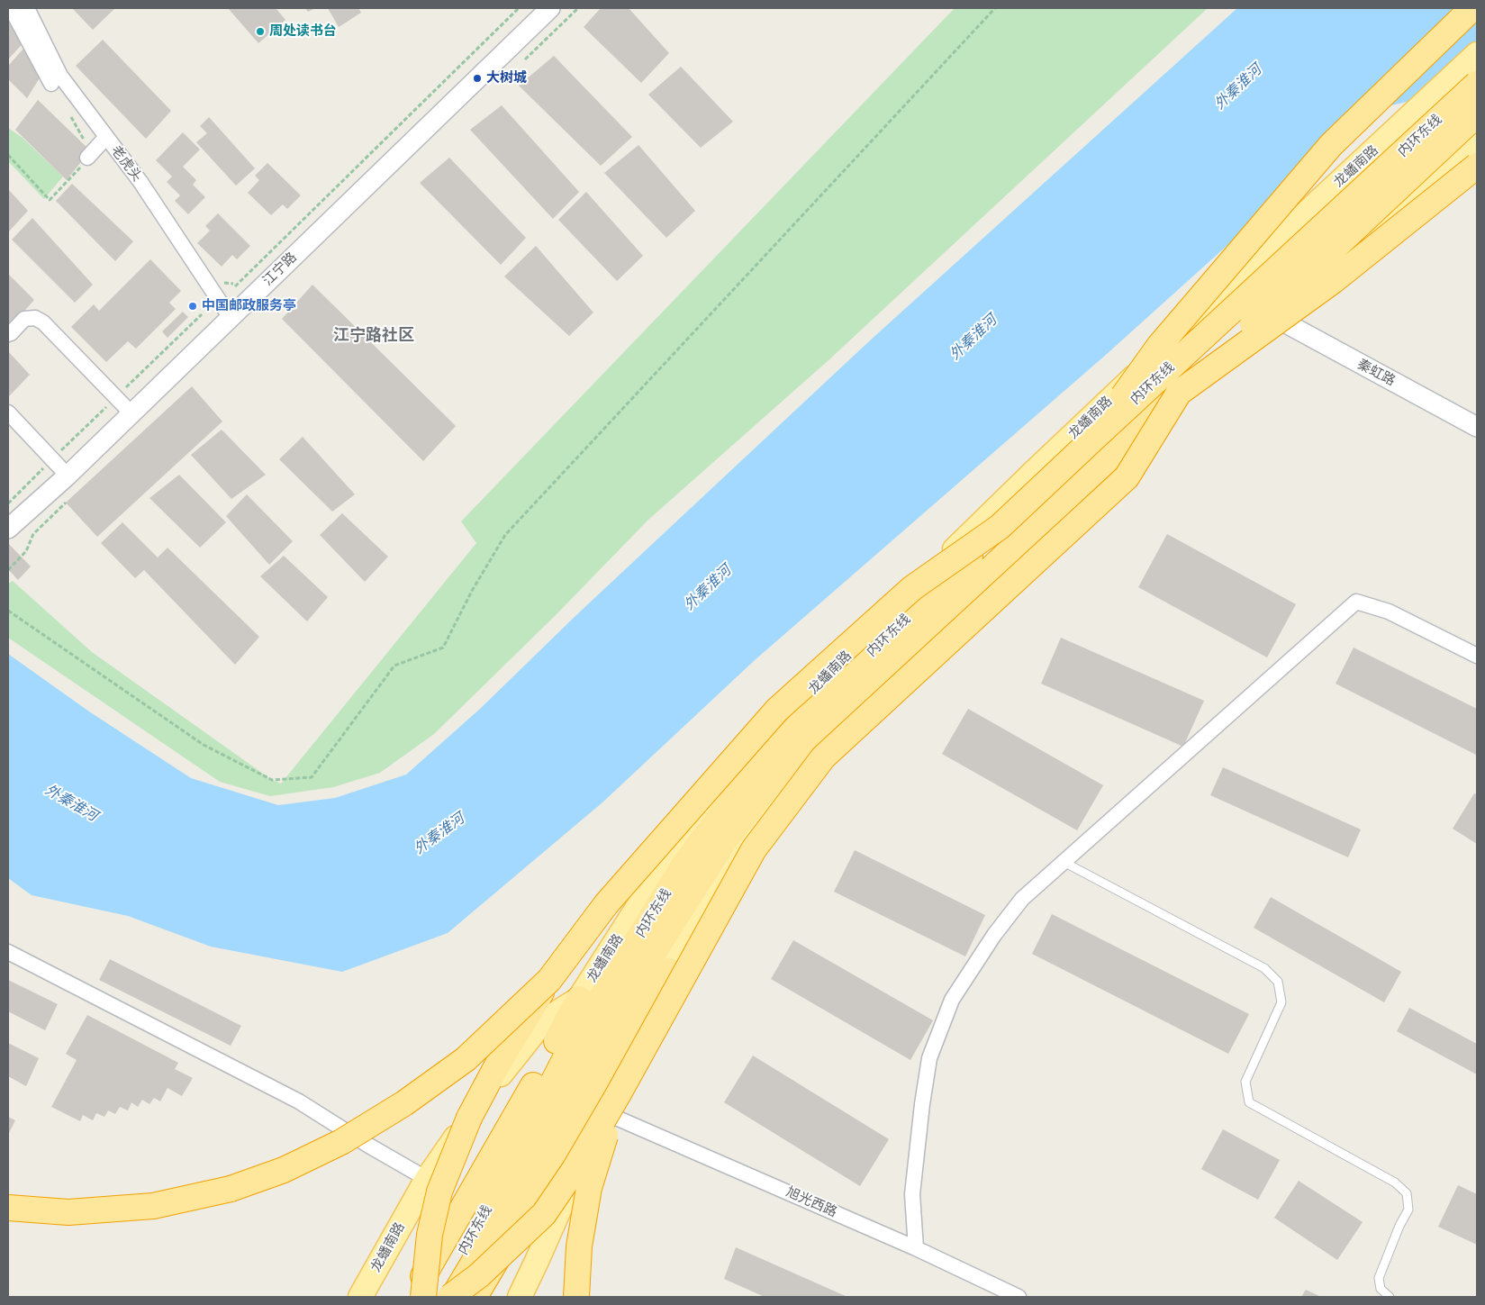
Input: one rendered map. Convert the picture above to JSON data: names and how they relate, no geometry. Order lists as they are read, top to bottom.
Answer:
{
  "streets": {
    "highway": ["内环东线"],
    "main road": ["龙蟠南路"],
    "street": [
      "老虎头",
      "江宁路",
      "秦虹路",
      "旭光西路"
    ]
  },
  "crossings": [
    ["老虎头", "江宁路"]
  ],
  "districts": ["江宁路社区"],
  "water": ["外秦淮河"],
  "places": ["周处读书台", "大树城", "中国邮政服务亭"]
}
